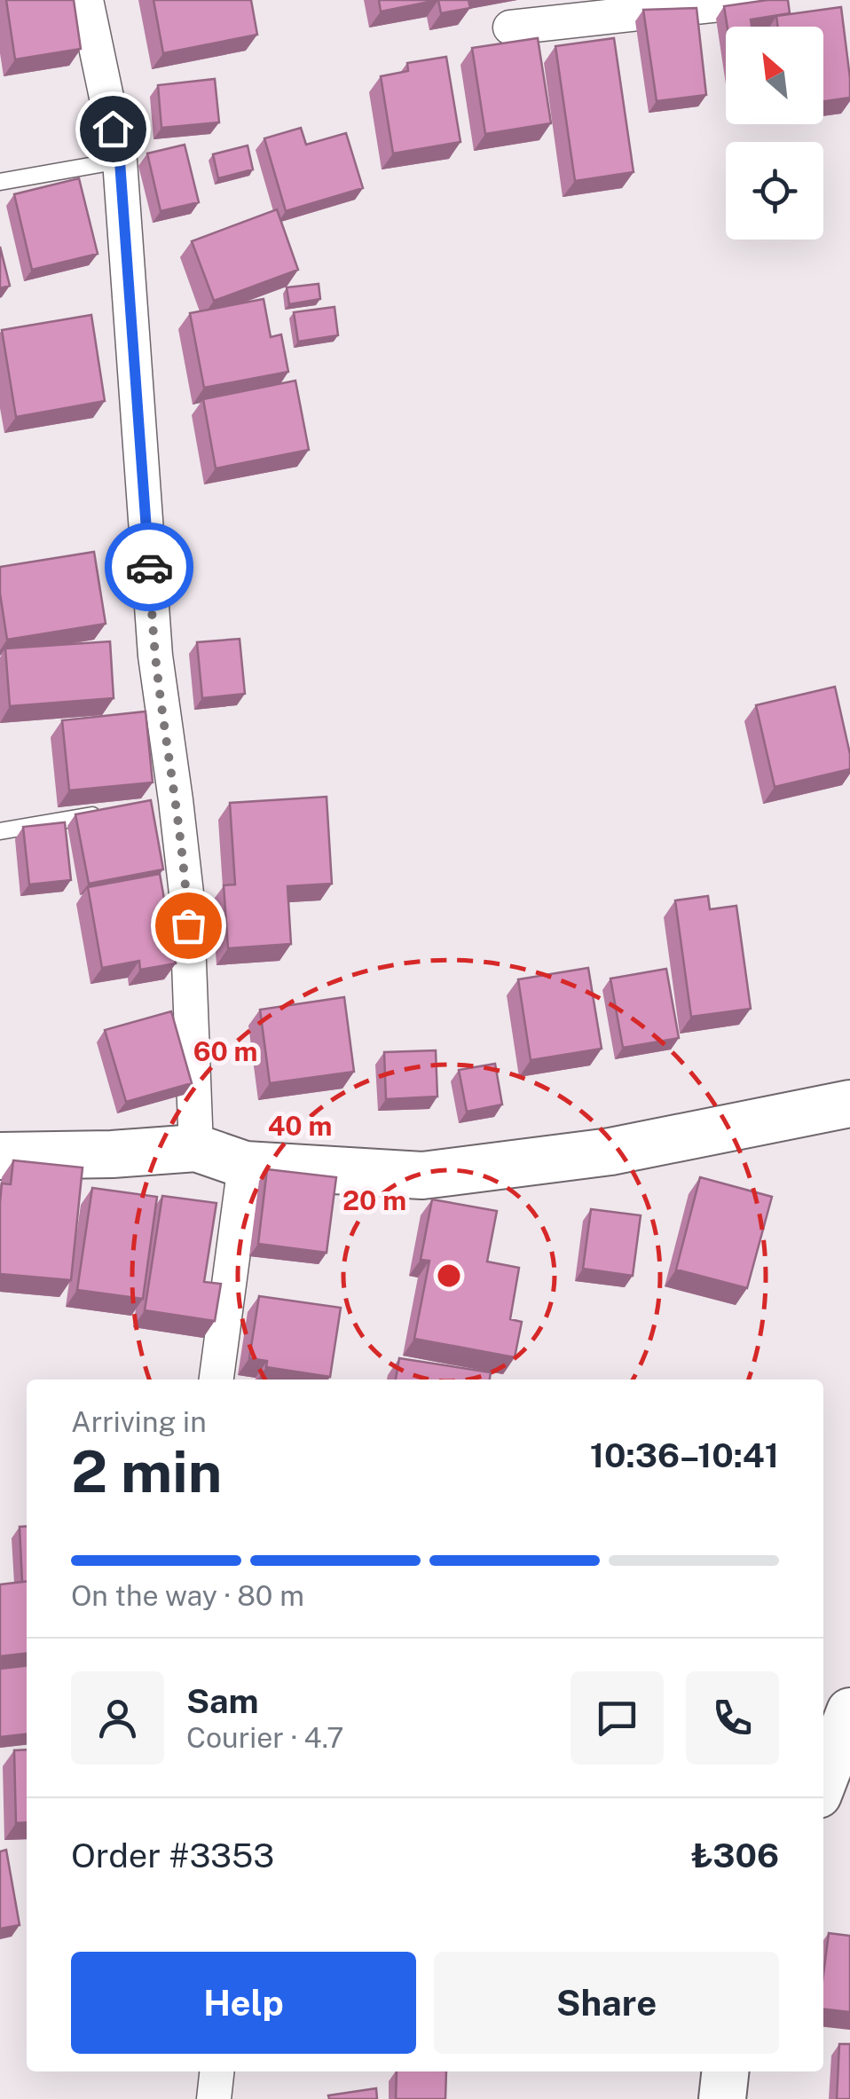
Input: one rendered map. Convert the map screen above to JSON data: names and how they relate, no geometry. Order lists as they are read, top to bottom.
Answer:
{
  "north": "top left",
  "page": {
    "heading": ["2 min", "Arriving in", "10:36–10:41"],
    "panel": [
      "Sam",
      "Courier · 4.7",
      "Order #3353",
      "₺306"
    ],
    "bar": "On the way · 80 m",
    "buttons": ["Help", "Share"]
  },
  "rings": ["60 m", "40 m", "20 m"]
}
